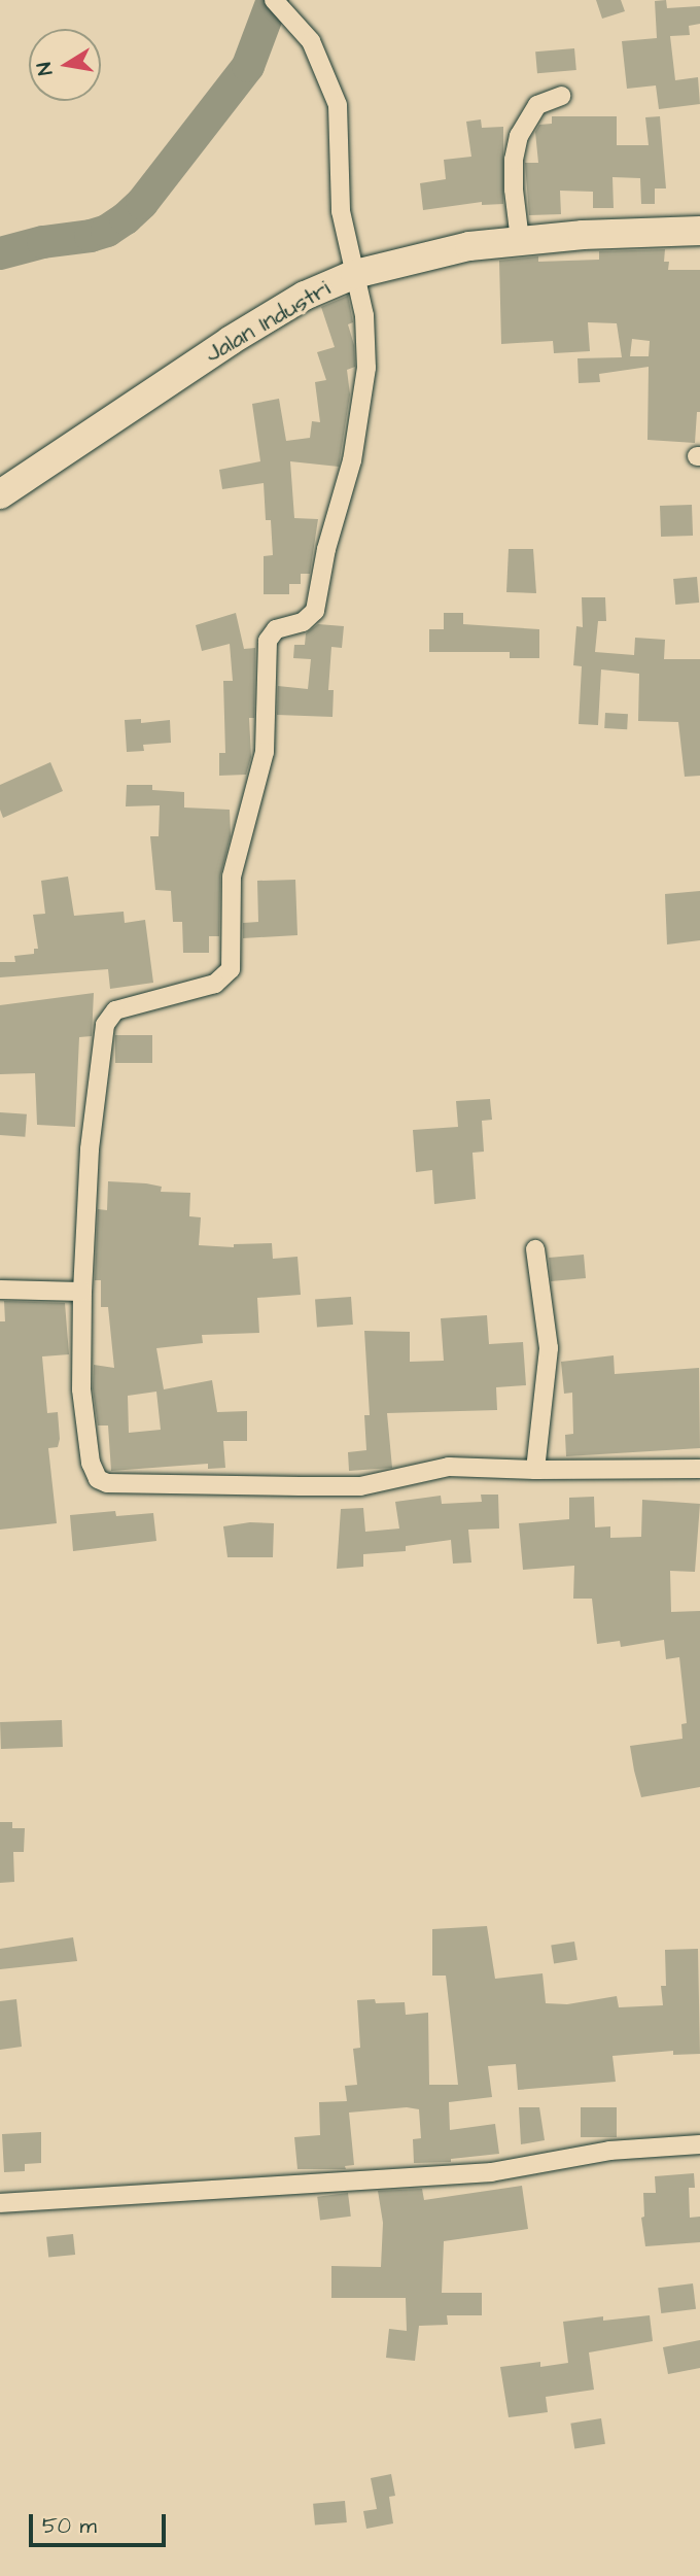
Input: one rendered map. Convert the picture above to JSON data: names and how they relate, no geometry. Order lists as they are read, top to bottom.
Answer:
{
  "streets": {
    "main road": ["Jalan Industri"]
  },
  "scale_bar": "50 m",
  "north": "left"
}
